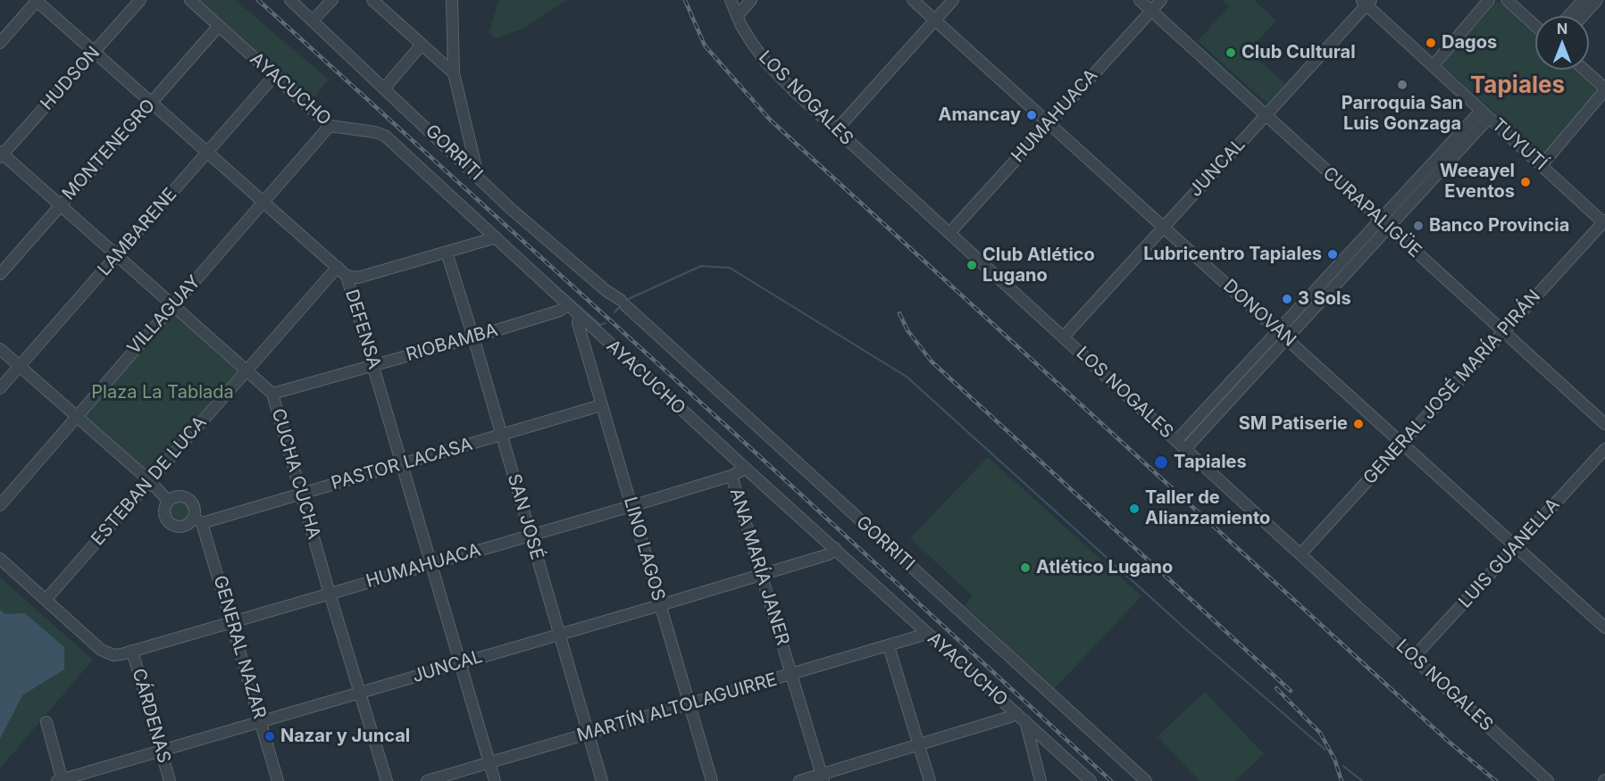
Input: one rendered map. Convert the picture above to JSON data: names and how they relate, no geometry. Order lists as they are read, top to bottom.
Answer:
{
  "streets": {
    "street": [
      "HUDSON",
      "AYACUCHO",
      "LOS NOGALES",
      "HUMAHUACA",
      "TUYUTÍ",
      "MONTENEGRO",
      "GORRITI",
      "JUNCAL",
      "CURAPALIGÜE",
      "LAMBARENE",
      "DONOVAN",
      "VILLAGUAY",
      "DEFENSA",
      "RIOBAMBA",
      "GENERAL JOSÉ MARÍA PIRÁN",
      "PASTOR LACASA",
      "CUCHA CUCHA",
      "ESTEBAN DE LUCA",
      "SAN JOSÉ",
      "LINO LAGOS",
      "LUIS GUANELLA",
      "ANA MARÍA JANER",
      "GENERAL NAZAR",
      "MARTÍN ALTOLAGUIRRE",
      "CÁRDENAS"
    ]
  },
  "crossings": [
    ["HUDSON", "DEFENSA"],
    ["HUDSON", "CUCHA CUCHA"],
    ["AYACUCHO", "HUMAHUACA"],
    ["AYACUCHO", "MONTENEGRO"],
    ["AYACUCHO", "JUNCAL"],
    ["AYACUCHO", "LAMBARENE"],
    ["AYACUCHO", "VILLAGUAY"],
    ["AYACUCHO", "RIOBAMBA"],
    ["AYACUCHO", "LINO LAGOS"],
    ["AYACUCHO", "MARTÍN ALTOLAGUIRRE"],
    ["LOS NOGALES", "HUMAHUACA"],
    ["LOS NOGALES", "JUNCAL"],
    ["LOS NOGALES", "GENERAL JOSÉ MARÍA PIRÁN"],
    ["LOS NOGALES", "LUIS GUANELLA"],
    ["HUMAHUACA", "CURAPALIGÜE"],
    ["HUMAHUACA", "DONOVAN"],
    ["HUMAHUACA", "DEFENSA"],
    ["HUMAHUACA", "CUCHA CUCHA"],
    ["HUMAHUACA", "ESTEBAN DE LUCA"],
    ["HUMAHUACA", "SAN JOSÉ"],
    ["HUMAHUACA", "LINO LAGOS"],
    ["HUMAHUACA", "ANA MARÍA JANER"],
    ["HUMAHUACA", "GENERAL NAZAR"],
    ["HUMAHUACA", "CÁRDENAS"],
    ["TUYUTÍ", "JUNCAL"],
    ["TUYUTÍ", "GENERAL JOSÉ MARÍA PIRÁN"],
    ["MONTENEGRO", "DEFENSA"],
    ["MONTENEGRO", "CUCHA CUCHA"],
    ["JUNCAL", "CURAPALIGÜE"],
    ["JUNCAL", "DONOVAN"],
    ["JUNCAL", "DEFENSA"],
    ["JUNCAL", "CUCHA CUCHA"],
    ["JUNCAL", "SAN JOSÉ"],
    ["JUNCAL", "LINO LAGOS"],
    ["JUNCAL", "ANA MARÍA JANER"],
    ["JUNCAL", "GENERAL NAZAR"],
    ["JUNCAL", "CÁRDENAS"],
    ["CURAPALIGÜE", "GENERAL JOSÉ MARÍA PIRÁN"],
    ["LAMBARENE", "DEFENSA"],
    ["LAMBARENE", "CUCHA CUCHA"],
    ["DONOVAN", "GENERAL JOSÉ MARÍA PIRÁN"],
    ["DONOVAN", "LUIS GUANELLA"],
    ["VILLAGUAY", "DEFENSA"],
    ["VILLAGUAY", "CUCHA CUCHA"],
    ["DEFENSA", "RIOBAMBA"],
    ["DEFENSA", "PASTOR LACASA"],
    ["DEFENSA", "ESTEBAN DE LUCA"],
    ["DEFENSA", "MARTÍN ALTOLAGUIRRE"],
    ["RIOBAMBA", "CUCHA CUCHA"],
    ["RIOBAMBA", "SAN JOSÉ"],
    ["PASTOR LACASA", "CUCHA CUCHA"],
    ["PASTOR LACASA", "SAN JOSÉ"],
    ["PASTOR LACASA", "LINO LAGOS"],
    ["PASTOR LACASA", "GENERAL NAZAR"],
    ["CUCHA CUCHA", "ESTEBAN DE LUCA"],
    ["SAN JOSÉ", "MARTÍN ALTOLAGUIRRE"],
    ["LINO LAGOS", "MARTÍN ALTOLAGUIRRE"],
    ["ANA MARÍA JANER", "MARTÍN ALTOLAGUIRRE"]
  ],
  "districts": ["Tapiales"],
  "parks": ["Plaza La Tablada"],
  "places": [
    "Dagos",
    "Club Cultural",
    "Parroquia San Luis Gonzaga",
    "Amancay",
    "Weeayel Eventos",
    "Banco Provincia",
    "Lubricentro Tapiales",
    "Club Atlético Lugano",
    "3 Sols",
    "SM Patiserie",
    "Tapiales",
    "Taller de Alianzamiento",
    "Atlético Lugano",
    "Nazar y Juncal"
  ],
  "north": "top"
}
